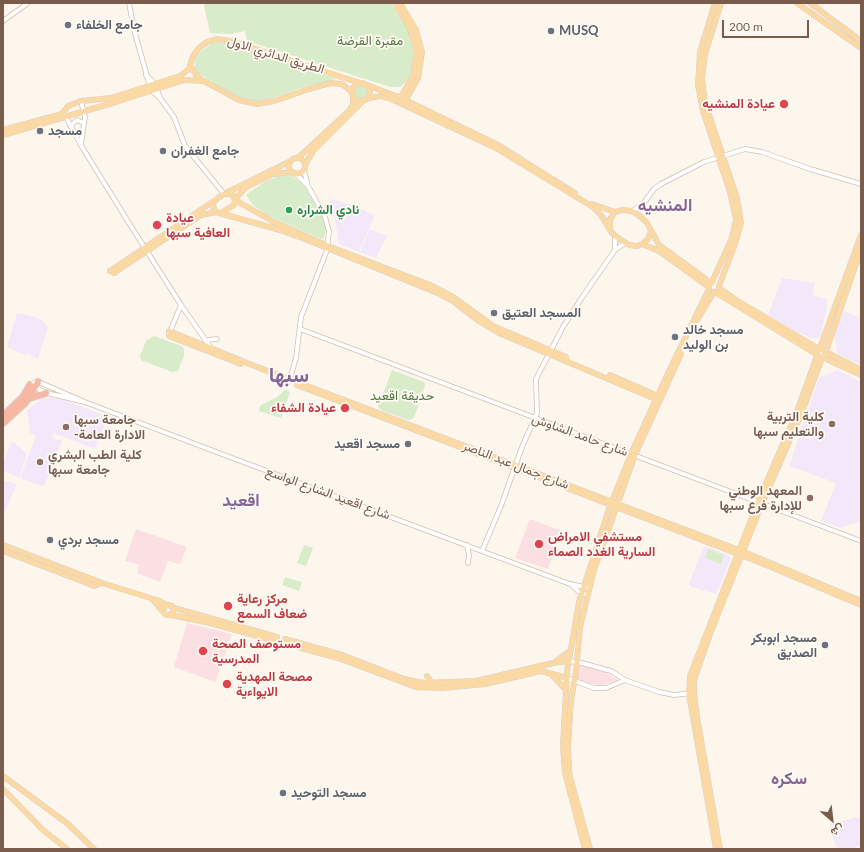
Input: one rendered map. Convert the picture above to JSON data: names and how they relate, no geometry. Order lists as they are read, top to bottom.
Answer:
{
  "streets": {
    "main road": ["الطريق الدائري الاول", "شارع جمال عبد الناصر"],
    "street": ["شارع حامد الشاوش", "شارع اقعيد الشارع الواسع"]
  },
  "districts": [
    "المنشيه",
    "سبها",
    "اقعيد",
    "سكره"
  ],
  "parks": ["مقبرة القرضة", "حديقة اقعيد"],
  "places": [
    "جامع الخلفاء",
    "MUSQ",
    "عيادة المنشيه",
    "مسجد",
    "جامع الغفران",
    "نادي الشراره",
    "عيادة العافية سبها",
    "المسجد العتيق",
    "مسجد خالد بن الوليد",
    "عيادة الشفاء",
    "كلية التربية والتعليم سبها",
    "جامعة سبها -الادارة العامة",
    "مسجد اقعيد",
    "كلية الطب البشري جامعة سبها",
    "المعهد الوطني للإدارة فرع سبها",
    "مسجد بردي",
    "مستشفي الامراض السارية الغدد الصماء",
    "مركز رعاية ضعاف السمع",
    "مسجد ابوبكر الصديق",
    "مستوصف الصحة المدرسية",
    "مصحة المهدية الايواءية",
    "مسجد التوحيد"
  ],
  "scale_bar": "200 m",
  "north": "bottom right"
}
